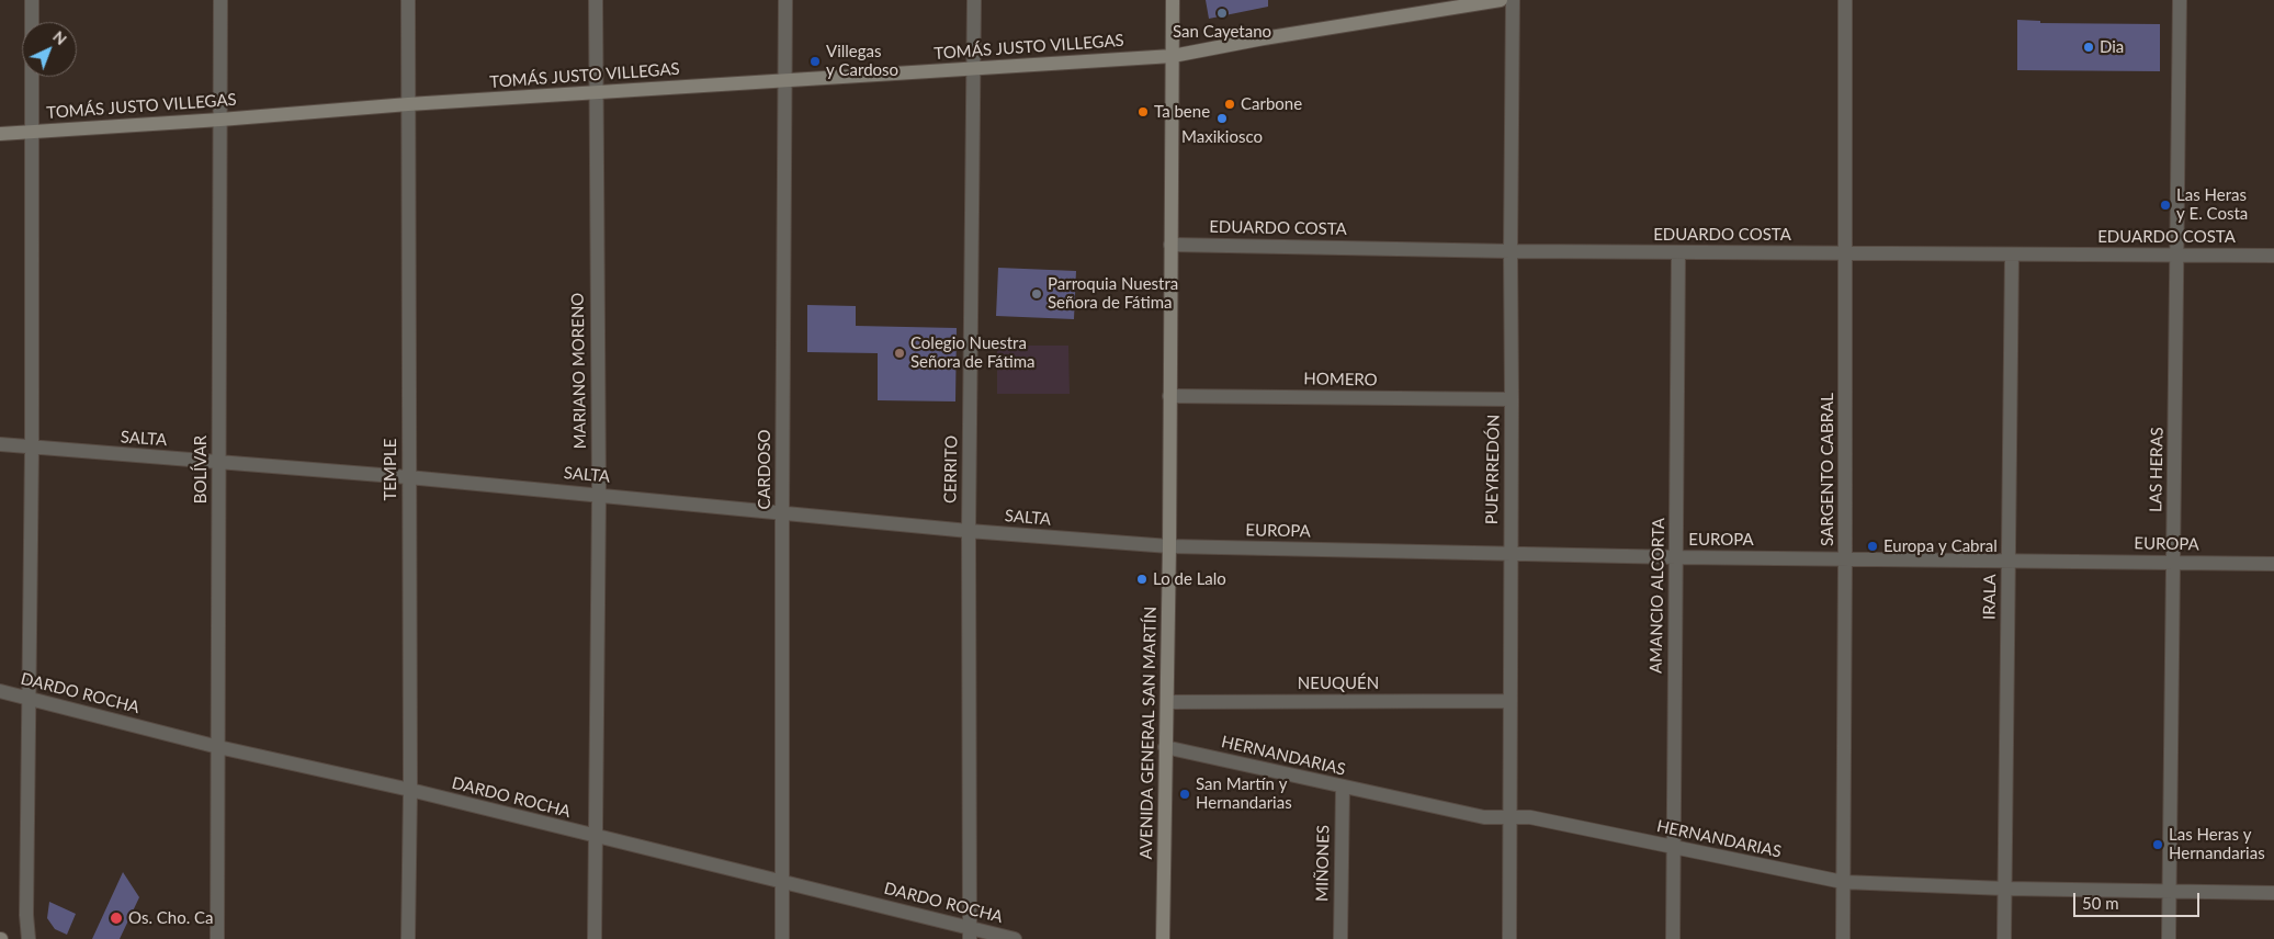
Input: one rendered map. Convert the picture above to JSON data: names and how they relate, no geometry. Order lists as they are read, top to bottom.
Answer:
{
  "streets": {
    "main road": ["TOMÁS JUSTO VILLEGAS", "AVENIDA GENERAL SAN MARTÍN"],
    "street": [
      "EDUARDO COSTA",
      "MARIANO MORENO",
      "HOMERO",
      "SALTA",
      "BOLÍVAR",
      "TEMPLE",
      "CARDOSO",
      "CERRITO",
      "PUEYRREDÓN",
      "SARGENTO CABRAL",
      "LAS HERAS",
      "EUROPA",
      "AMANCIO ALCORTA",
      "IRALA",
      "NEUQUÉN",
      "DARDO ROCHA",
      "HERNANDARIAS",
      "MIÑONES"
    ]
  },
  "crossings": [
    ["TOMÁS JUSTO VILLEGAS", "MARIANO MORENO"],
    ["TOMÁS JUSTO VILLEGAS", "BOLÍVAR"],
    ["TOMÁS JUSTO VILLEGAS", "TEMPLE"],
    ["TOMÁS JUSTO VILLEGAS", "CARDOSO"],
    ["TOMÁS JUSTO VILLEGAS", "CERRITO"],
    ["TOMÁS JUSTO VILLEGAS", "AVENIDA GENERAL SAN MARTÍN"],
    ["EDUARDO COSTA", "PUEYRREDÓN"],
    ["EDUARDO COSTA", "SARGENTO CABRAL"],
    ["EDUARDO COSTA", "LAS HERAS"],
    ["EDUARDO COSTA", "AMANCIO ALCORTA"],
    ["EDUARDO COSTA", "IRALA"],
    ["EDUARDO COSTA", "AVENIDA GENERAL SAN MARTÍN"],
    ["MARIANO MORENO", "SALTA"],
    ["MARIANO MORENO", "DARDO ROCHA"],
    ["HOMERO", "PUEYRREDÓN"],
    ["HOMERO", "AVENIDA GENERAL SAN MARTÍN"],
    ["SALTA", "BOLÍVAR"],
    ["SALTA", "TEMPLE"],
    ["SALTA", "CARDOSO"],
    ["SALTA", "CERRITO"],
    ["SALTA", "EUROPA"],
    ["SALTA", "AVENIDA GENERAL SAN MARTÍN"],
    ["BOLÍVAR", "DARDO ROCHA"],
    ["TEMPLE", "DARDO ROCHA"],
    ["CARDOSO", "DARDO ROCHA"],
    ["CERRITO", "DARDO ROCHA"],
    ["PUEYRREDÓN", "EUROPA"],
    ["PUEYRREDÓN", "NEUQUÉN"],
    ["PUEYRREDÓN", "HERNANDARIAS"],
    ["SARGENTO CABRAL", "EUROPA"],
    ["SARGENTO CABRAL", "HERNANDARIAS"],
    ["LAS HERAS", "EUROPA"],
    ["LAS HERAS", "HERNANDARIAS"],
    ["EUROPA", "AMANCIO ALCORTA"],
    ["EUROPA", "IRALA"],
    ["EUROPA", "AVENIDA GENERAL SAN MARTÍN"],
    ["AMANCIO ALCORTA", "HERNANDARIAS"],
    ["IRALA", "HERNANDARIAS"],
    ["NEUQUÉN", "AVENIDA GENERAL SAN MARTÍN"],
    ["AVENIDA GENERAL SAN MARTÍN", "HERNANDARIAS"],
    ["HERNANDARIAS", "MIÑONES"]
  ],
  "places": [
    "San Cayetano",
    "Dia",
    "Villegas y Cardoso",
    "Carbone",
    "Ta bene",
    "Maxikiosco",
    "Las Heras y E. Costa",
    "Parroquia Nuestra Señora de Fátima",
    "Colegio Nuestra Señora de Fátima",
    "Europa y Cabral",
    "Lo de Lalo",
    "San Martín y Hernandarias",
    "Las Heras y Hernandarias",
    "Os. Cho. Ca"
  ],
  "scale_bar": "50 m",
  "north": "top right"
}
